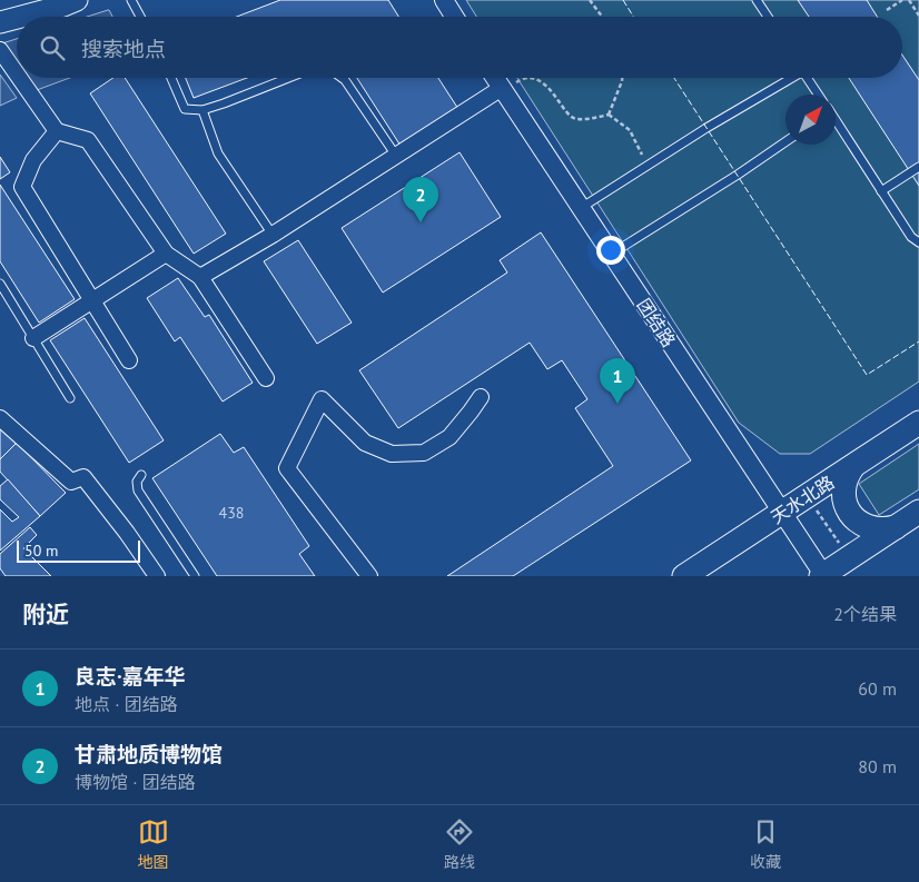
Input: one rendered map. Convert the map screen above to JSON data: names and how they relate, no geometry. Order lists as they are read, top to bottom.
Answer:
{
  "streets": {
    "main road": ["天水北路"],
    "street": ["团结路"]
  },
  "crossings": [
    ["团结路", "天水北路"]
  ],
  "house_numbers": ["438"],
  "scale_bar": "50 m",
  "north": "top right",
  "page": {
    "search": "搜索地点",
    "pins": ["2", "1"],
    "scale": "50 m",
    "heading": ["附近", "2个结果"],
    "list": [
      {
        "mark": "1",
        "name": "良志·嘉年华",
        "note": "地点 · 团结路",
        "value": "60 m"
      },
      {
        "mark": "2",
        "name": "甘肃地质博物馆",
        "note": "博物馆 · 团结路",
        "value": "80 m"
      }
    ],
    "nav": ["地图", "路线", "收藏"]
  }
}
